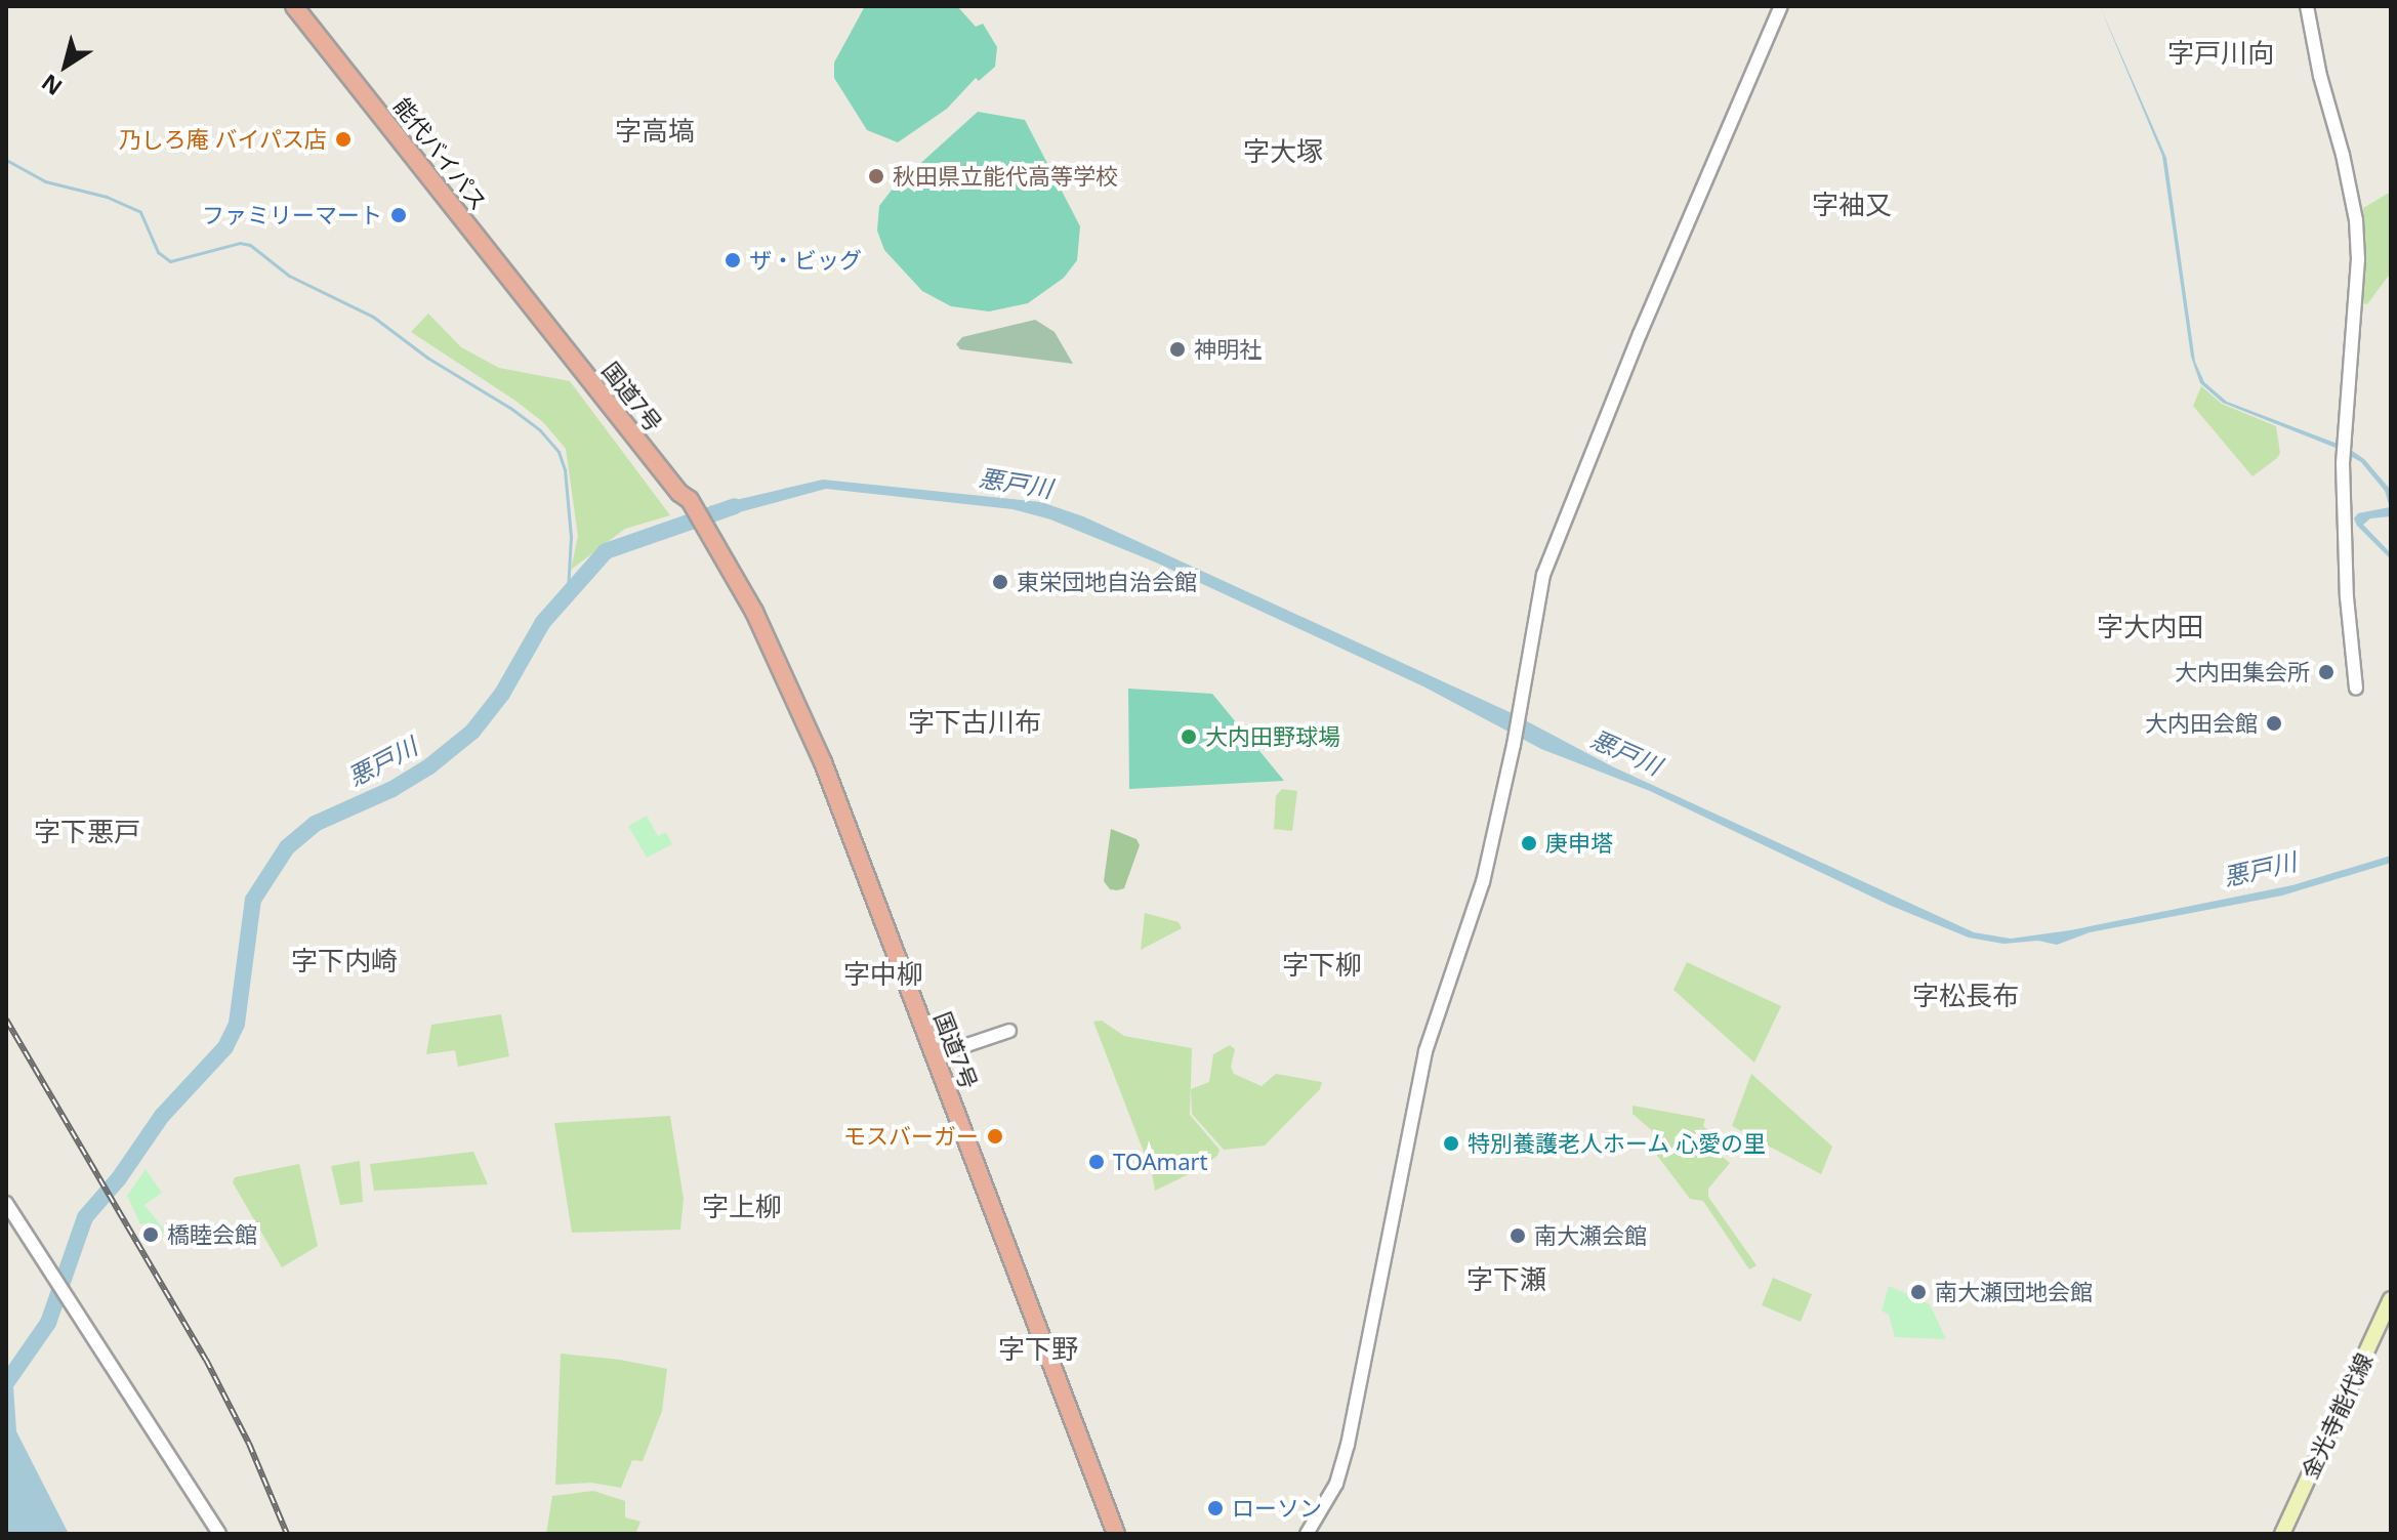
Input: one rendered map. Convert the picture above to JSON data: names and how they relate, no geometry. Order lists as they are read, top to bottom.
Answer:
{
  "streets": {
    "highway": ["能代バイパス", "国道7号"],
    "main road": ["金光寺能代線"]
  },
  "crossings": [
    ["能代バイパス", "国道7号"]
  ],
  "districts": [
    "字戸川向",
    "字高塙",
    "字大塚",
    "字袖又",
    "字大内田",
    "字下古川布",
    "字下悪戸",
    "字下内崎",
    "字下柳",
    "字中柳",
    "字松長布",
    "字上柳",
    "字下瀬",
    "字下野"
  ],
  "water": ["悪戸川"],
  "places": [
    "乃しろ庵 バイパス店",
    "秋田県立能代高等学校",
    "ファミリーマート",
    "ザ・ビッグ",
    "神明社",
    "東栄団地自治会館",
    "大内田集会所",
    "大内田会館",
    "大内田野球場",
    "庚申塔",
    "モスバーガー",
    "特別養護老人ホーム 心愛の里",
    "TOAmart",
    "橋睦会館",
    "南大瀬会館",
    "南大瀬団地会館",
    "ローソン"
  ],
  "north": "bottom left"
}
